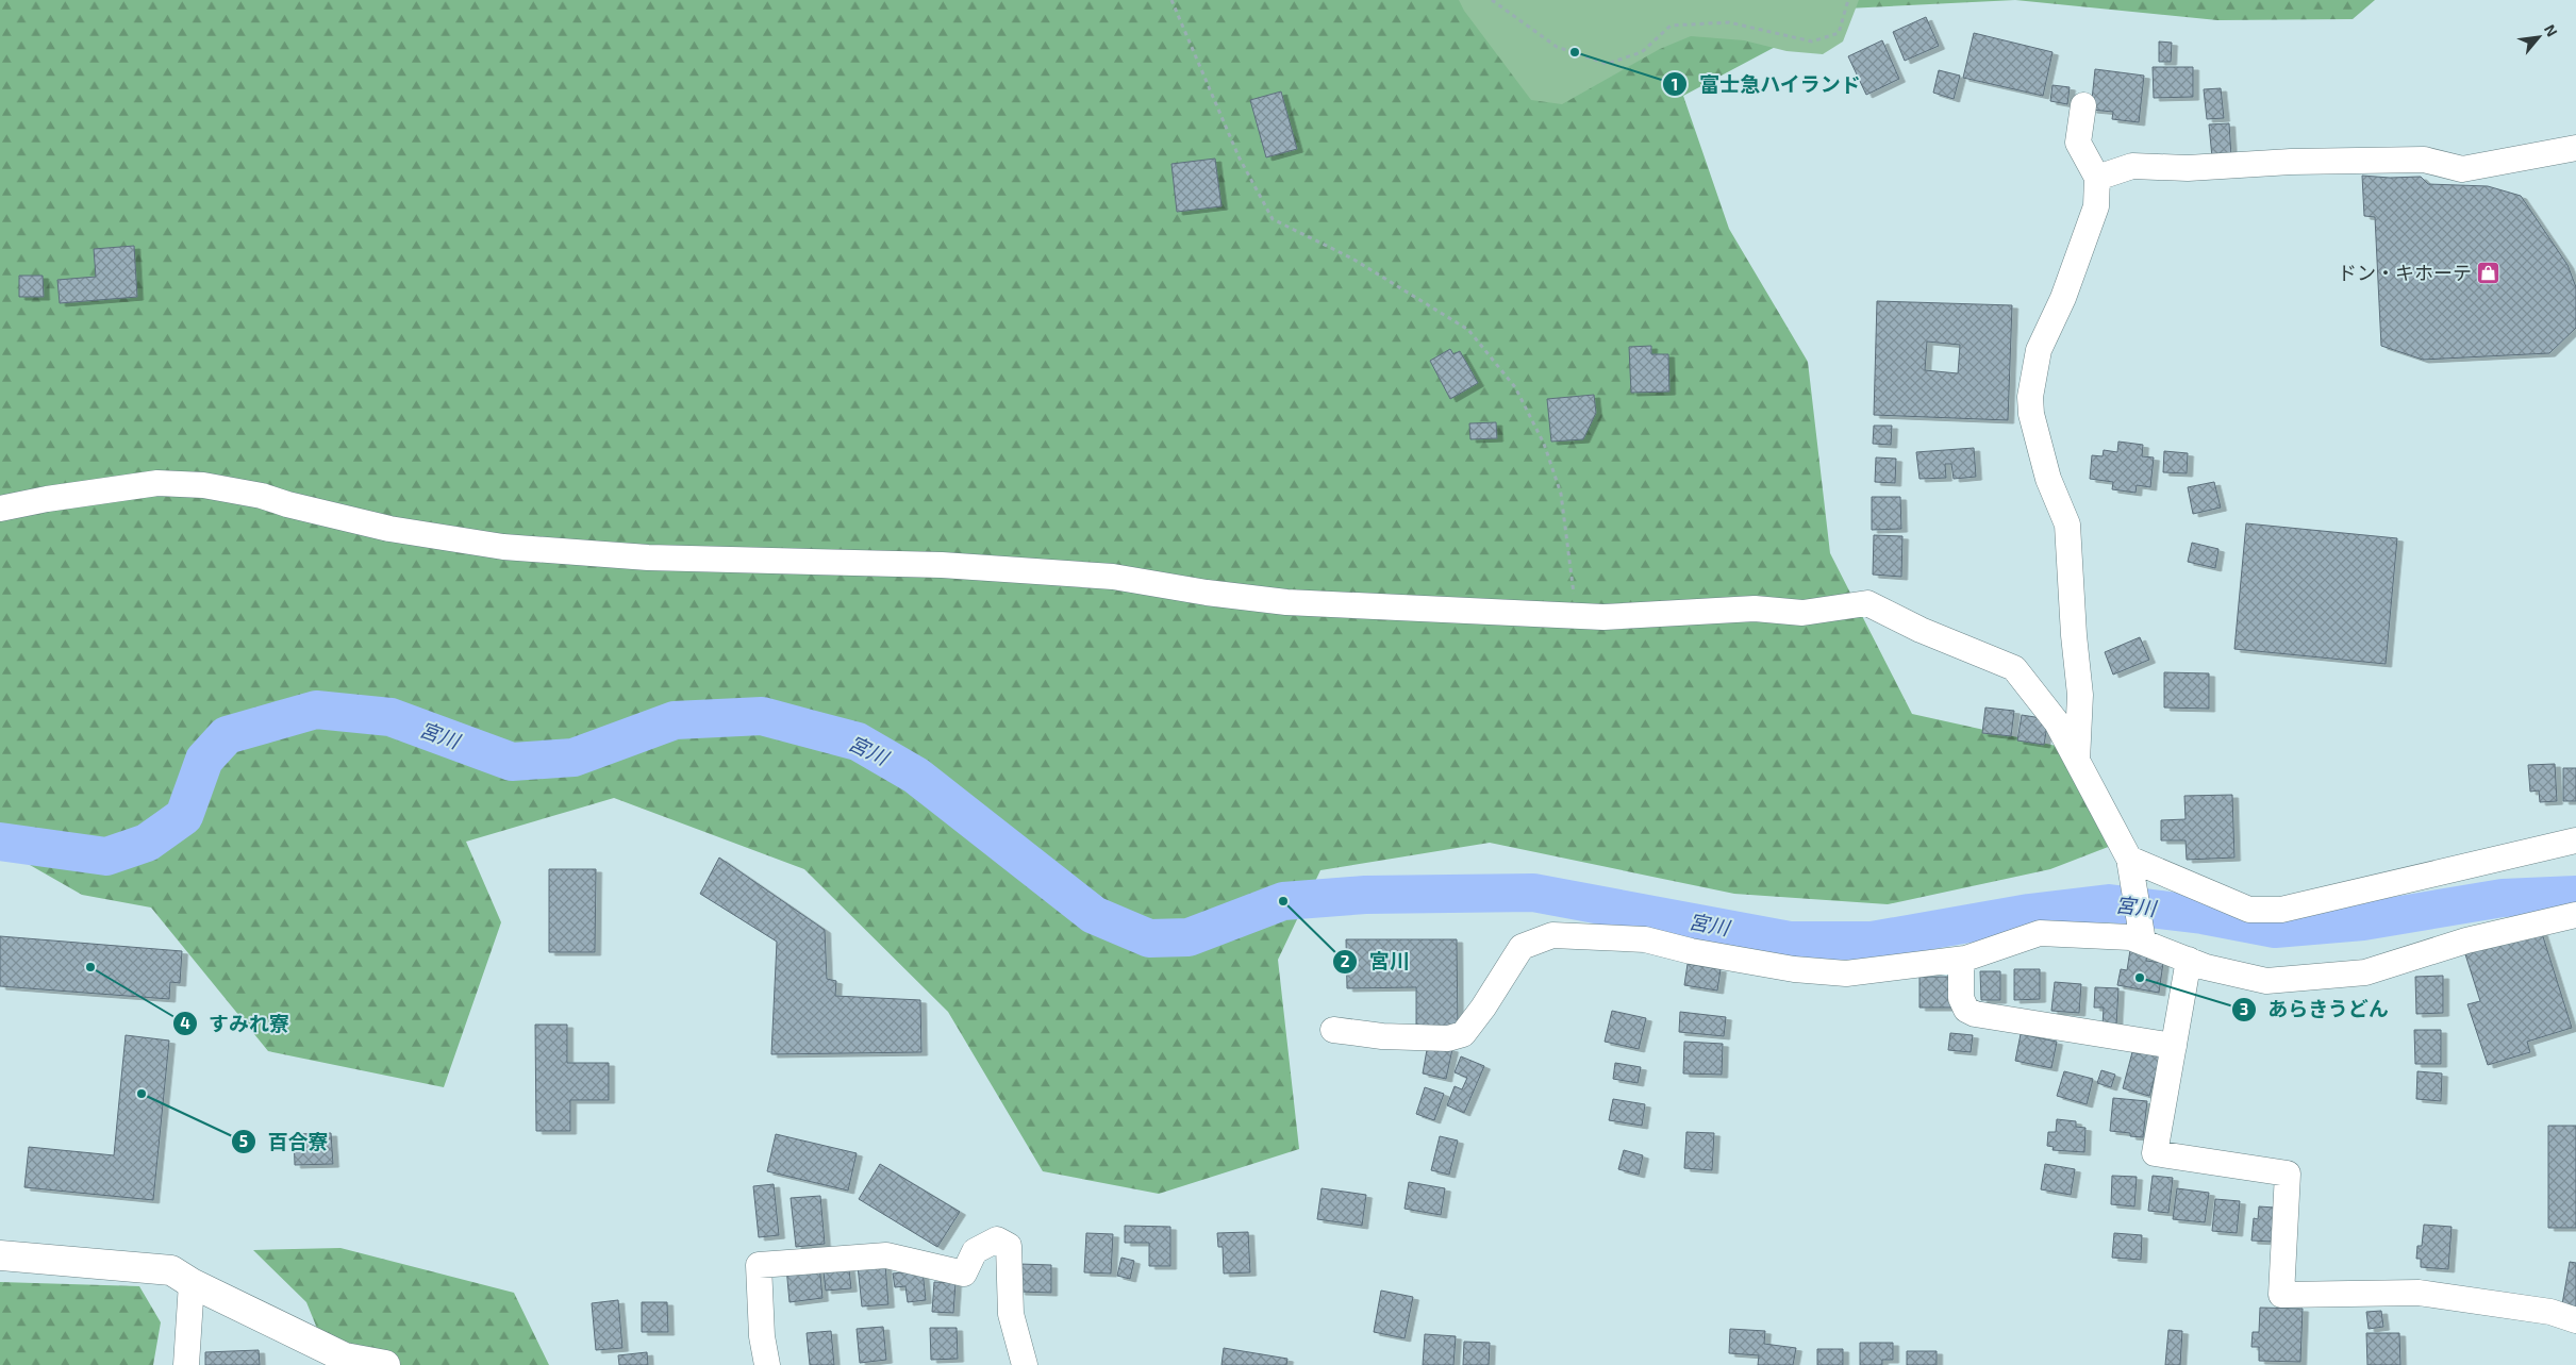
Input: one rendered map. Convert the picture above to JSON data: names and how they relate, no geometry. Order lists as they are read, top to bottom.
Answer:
{
  "water": ["宮川"],
  "places": {
    "other": [
      "富士急ハイランド",
      "宮川",
      "すみれ寮",
      "あらきうどん",
      "百合寮"
    ],
    "shop": ["ドン・キホーテ"]
  },
  "north": "top right"
}
